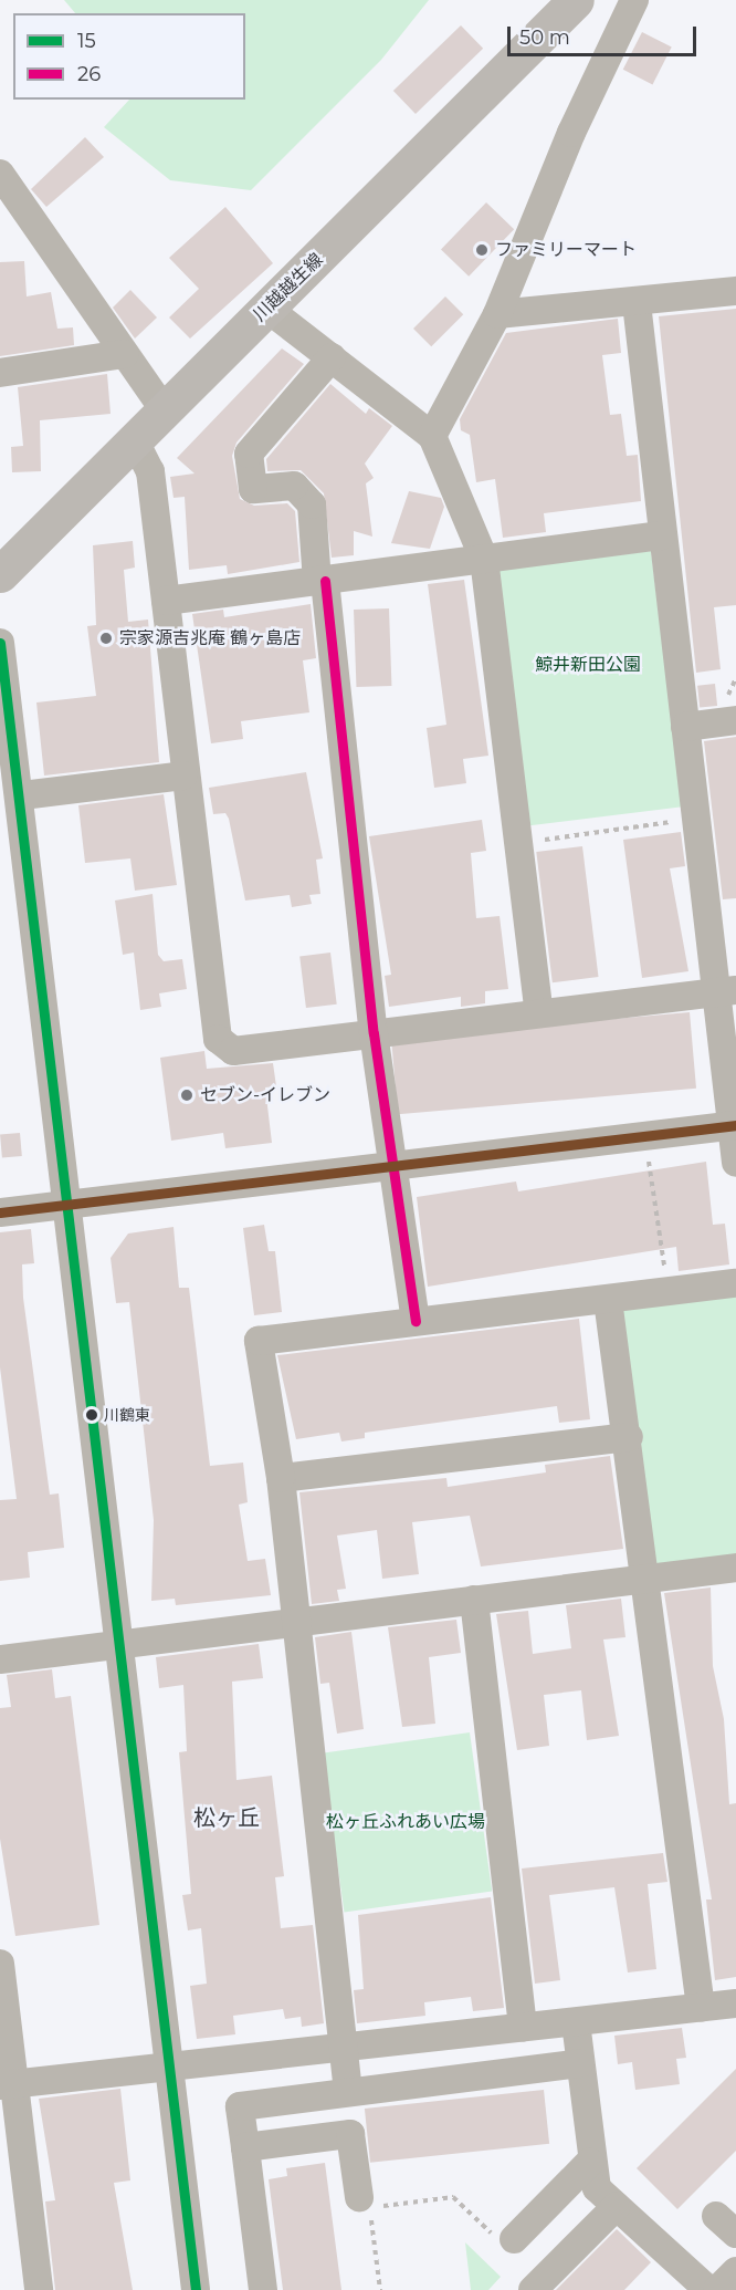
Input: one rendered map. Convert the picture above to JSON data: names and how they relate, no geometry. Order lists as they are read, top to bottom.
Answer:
{
  "streets": {
    "main road": ["川越越生線"]
  },
  "districts": ["松ヶ丘"],
  "parks": ["鯨井新田公園", "松ヶ丘ふれあい広場"],
  "places": [
    "ファミリーマート",
    "宗家源吉兆庵 鶴ヶ島店",
    "セブン-イレブン",
    "川鶴東"
  ],
  "lines": ["transit line 26", "transit line 15"],
  "legend": ["15", "26"],
  "scale_bar": "50 m"
}
